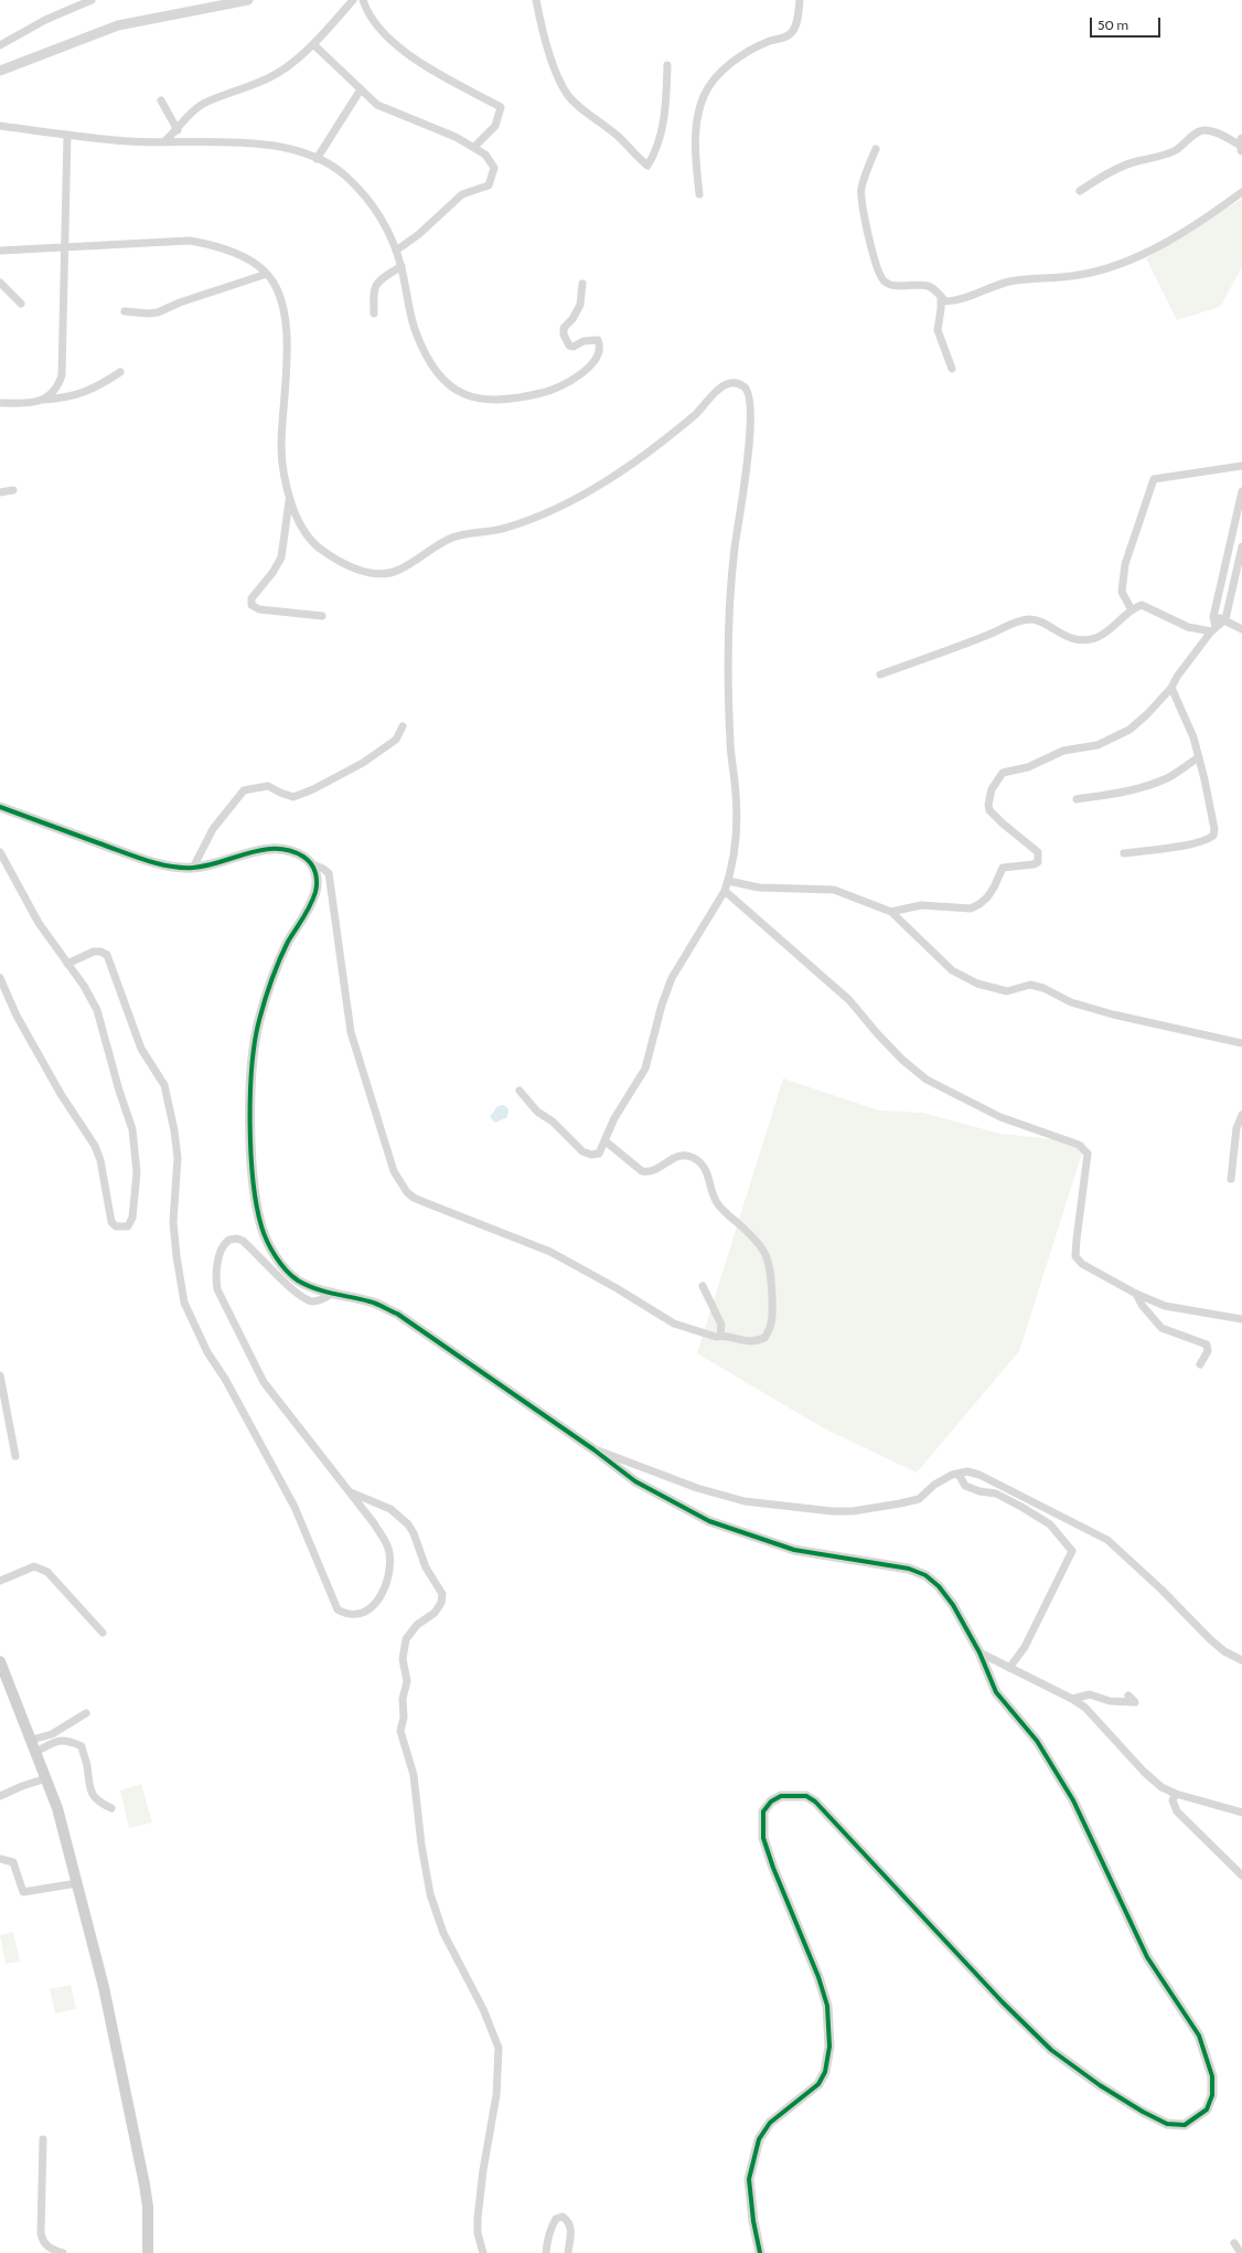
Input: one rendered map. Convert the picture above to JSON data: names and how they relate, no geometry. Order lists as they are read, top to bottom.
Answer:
{
  "scale_bar": "50 m"
}
